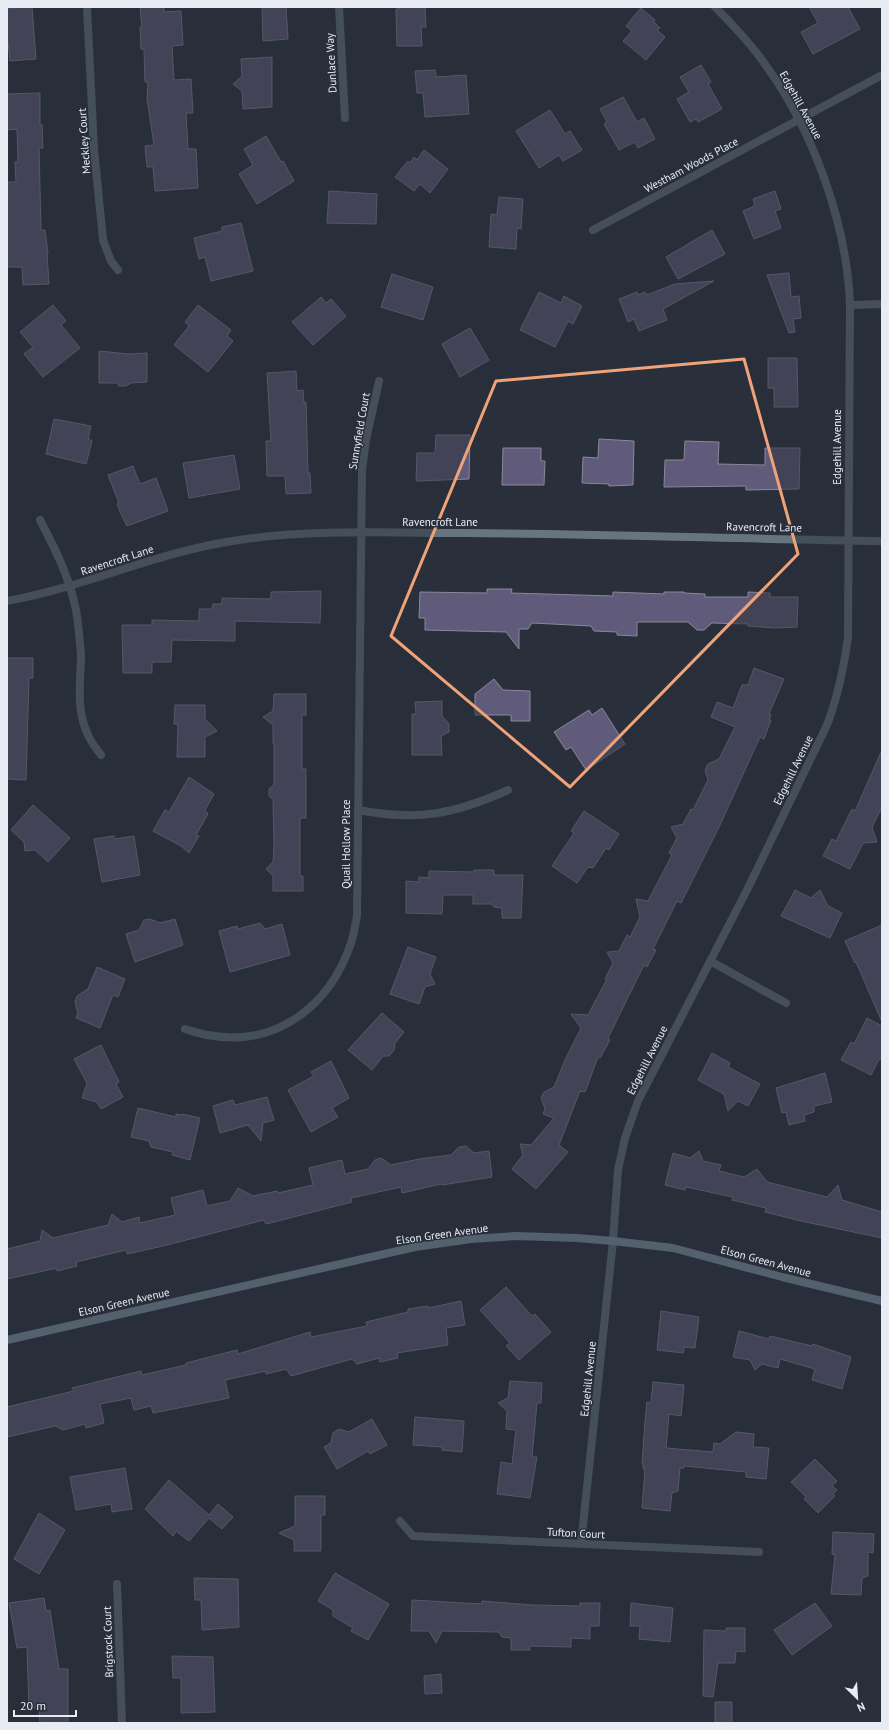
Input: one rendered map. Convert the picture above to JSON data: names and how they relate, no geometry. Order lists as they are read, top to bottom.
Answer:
{
  "streets": {
    "street": [
      "Dunlace Way",
      "Edgehill Avenue",
      "Meckley Court",
      "Westham Woods Place",
      "Sunnyfield Court",
      "Ravencroft Lane",
      "Quail Hollow Place",
      "Elson Green Avenue",
      "Tufton Court",
      "Brigstock Court"
    ]
  },
  "crossings": [
    ["Edgehill Avenue", "Westham Woods Place"],
    ["Edgehill Avenue", "Ravencroft Lane"],
    ["Edgehill Avenue", "Elson Green Avenue"],
    ["Edgehill Avenue", "Tufton Court"],
    ["Sunnyfield Court", "Ravencroft Lane"],
    ["Sunnyfield Court", "Quail Hollow Place"],
    ["Ravencroft Lane", "Quail Hollow Place"]
  ],
  "scale_bar": "20 m",
  "north": "bottom right"
}
